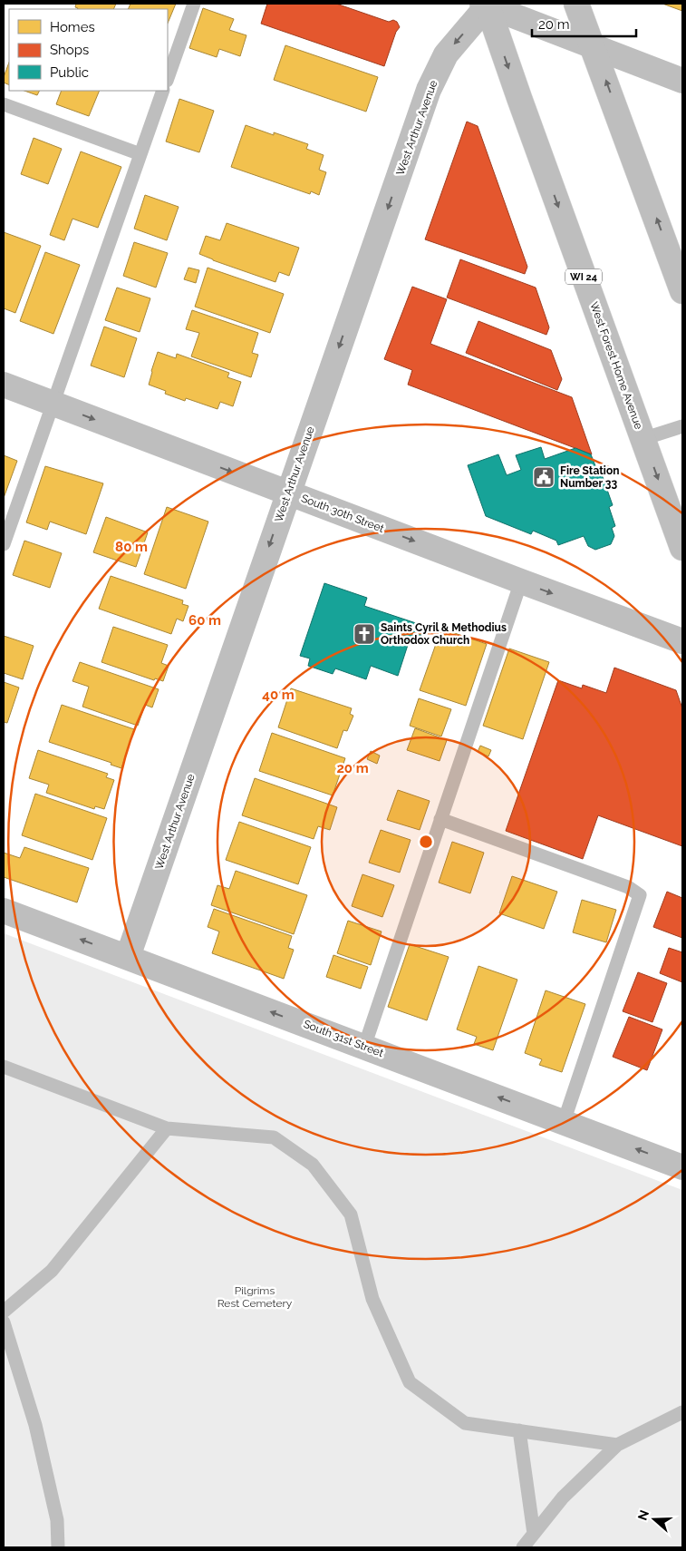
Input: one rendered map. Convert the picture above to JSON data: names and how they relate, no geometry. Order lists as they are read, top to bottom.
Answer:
{
  "streets": {
    "street": [
      "West Arthur Avenue",
      "WI 24",
      "West Forest Home Avenue",
      "South 30th Street",
      "South 31st Street"
    ]
  },
  "crossings": [
    ["West Arthur Avenue", "West Forest Home Avenue"],
    ["West Arthur Avenue", "South 30th Street"],
    ["West Arthur Avenue", "South 31st Street"]
  ],
  "one_way": ["West Arthur Avenue", "South 30th Street", "South 31st Street"],
  "parks": ["Pilgrims Rest Cemetery"],
  "places": {
    "public building": ["Fire Station Number 33"],
    "church": ["Saints Cyril & Methodius Orthodox Church"]
  },
  "legend": ["Homes", "Shops", "Public"],
  "scale_bar": "20 m",
  "north": "left",
  "rings": [
    "80 m",
    "60 m",
    "40 m",
    "20 m"
  ]
}
